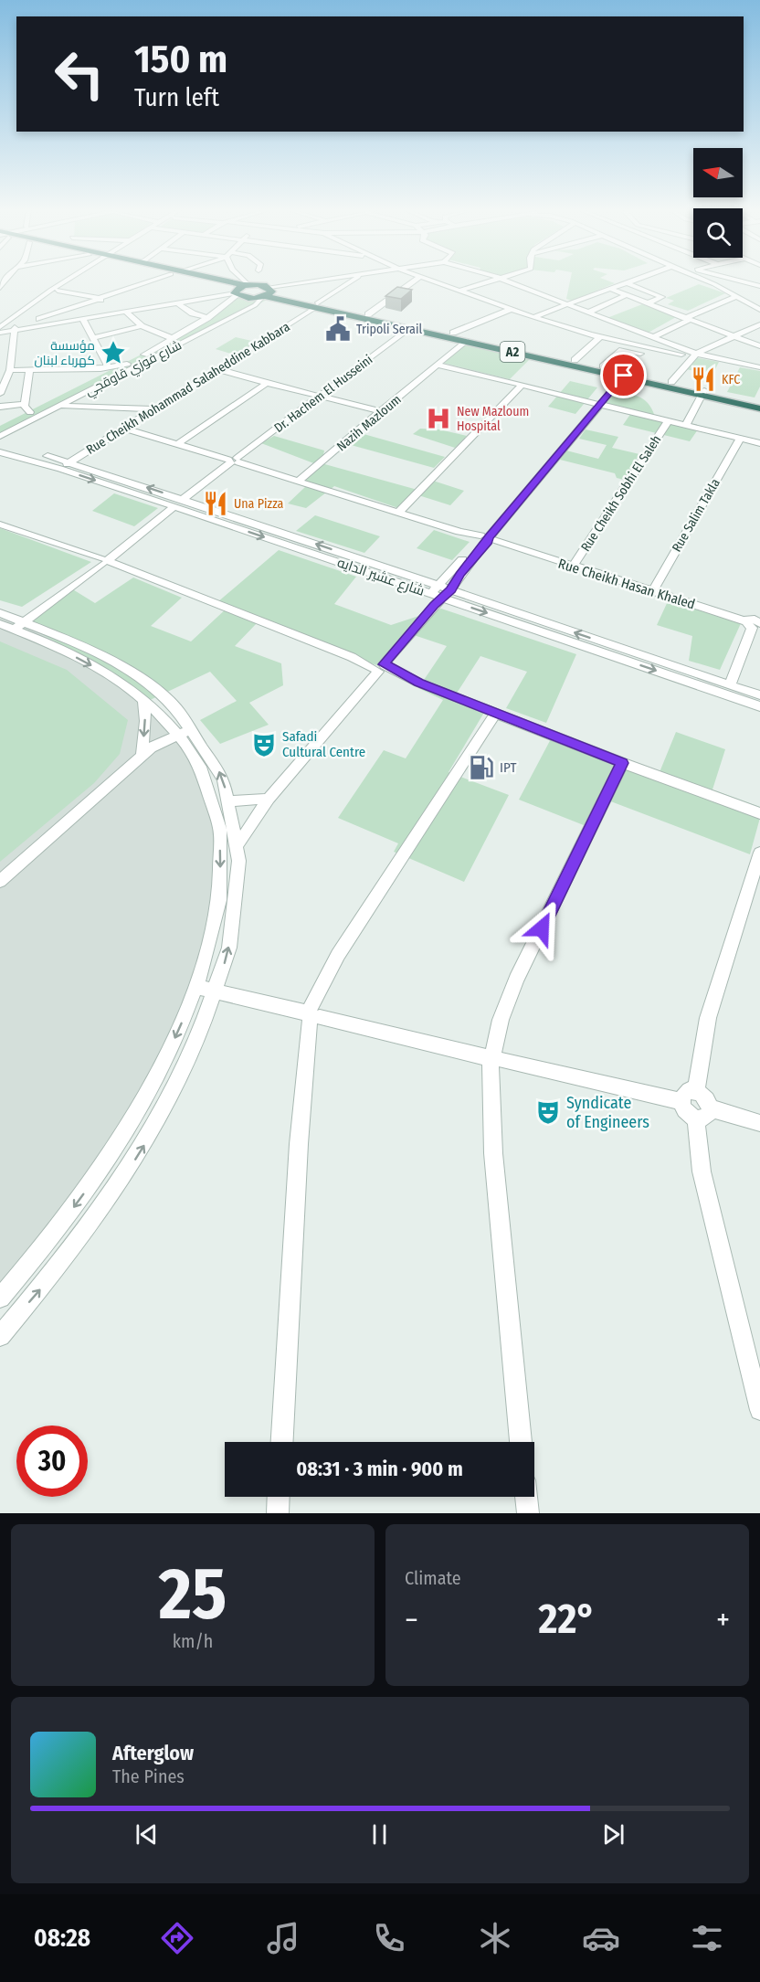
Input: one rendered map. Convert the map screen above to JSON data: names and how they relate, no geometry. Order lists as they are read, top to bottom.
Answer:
{
  "streets": {
    "highway": ["A2"],
    "street": [
      "شارع فوزي قاوقجي",
      "Rue Cheikh Mohammad Salaheddine Kabbara",
      "Dr. Hachem El Husseini",
      "Nazih Mazloum",
      "Rue Cheikh Sobhi El Saleh",
      "Rue Salim Takla",
      "شارع عشير الدايه",
      "Rue Cheikh Hasan Khaled"
    ]
  },
  "crossings": [
    ["A2", "شارع فوزي قاوقجي"],
    ["A2", "Rue Cheikh Mohammad Salaheddine Kabbara"],
    ["A2", "Dr. Hachem El Husseini"],
    ["A2", "Nazih Mazloum"],
    ["Rue Cheikh Mohammad Salaheddine Kabbara", "شارع عشير الدايه"],
    ["Rue Cheikh Mohammad Salaheddine Kabbara", "Rue Cheikh Hasan Khaled"],
    ["Dr. Hachem El Husseini", "شارع عشير الدايه"],
    ["Dr. Hachem El Husseini", "Rue Cheikh Hasan Khaled"],
    ["Nazih Mazloum", "Rue Cheikh Hasan Khaled"],
    ["Rue Cheikh Sobhi El Saleh", "Rue Cheikh Hasan Khaled"],
    ["Rue Salim Takla", "Rue Cheikh Hasan Khaled"]
  ],
  "places": {
    "public building": ["Tripoli Serail"],
    "place": ["مؤسسة كهرباء لبنان"],
    "restaurant": ["KFC", "Una Pizza"],
    "hospital": ["New Mazloum Hospital"],
    "theatre": ["Safadi Cultural Centre", "Syndicate of Engineers"],
    "fuel station": ["IPT"]
  },
  "north": "left",
  "page": {
    "turn": ["150 m", "Turn left"],
    "limit": "30",
    "trip": "08:31 · 3 min · 900 m",
    "tile": [
      ["25", "km/h"],
      "Climate"
    ],
    "heat": ["−", "22°", "+"],
    "song": ["Afterglow", "The Pines"],
    "tabs": "08:28"
  }
}
